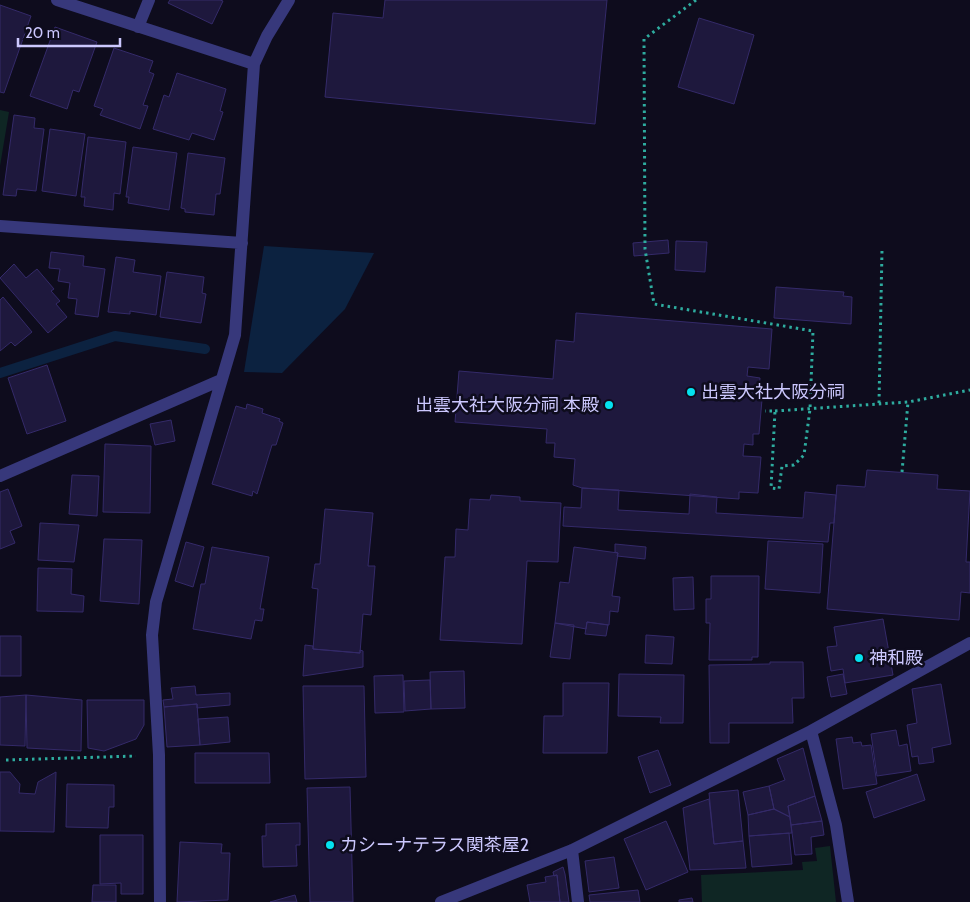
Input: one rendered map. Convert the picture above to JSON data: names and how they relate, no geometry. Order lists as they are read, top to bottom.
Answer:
{
  "places": [
    "出雲大社大阪分祠",
    "出雲大社大阪分祠 本殿",
    "神和殿",
    "カシーナテラス関茶屋2"
  ],
  "scale_bar": "20 m"
}
